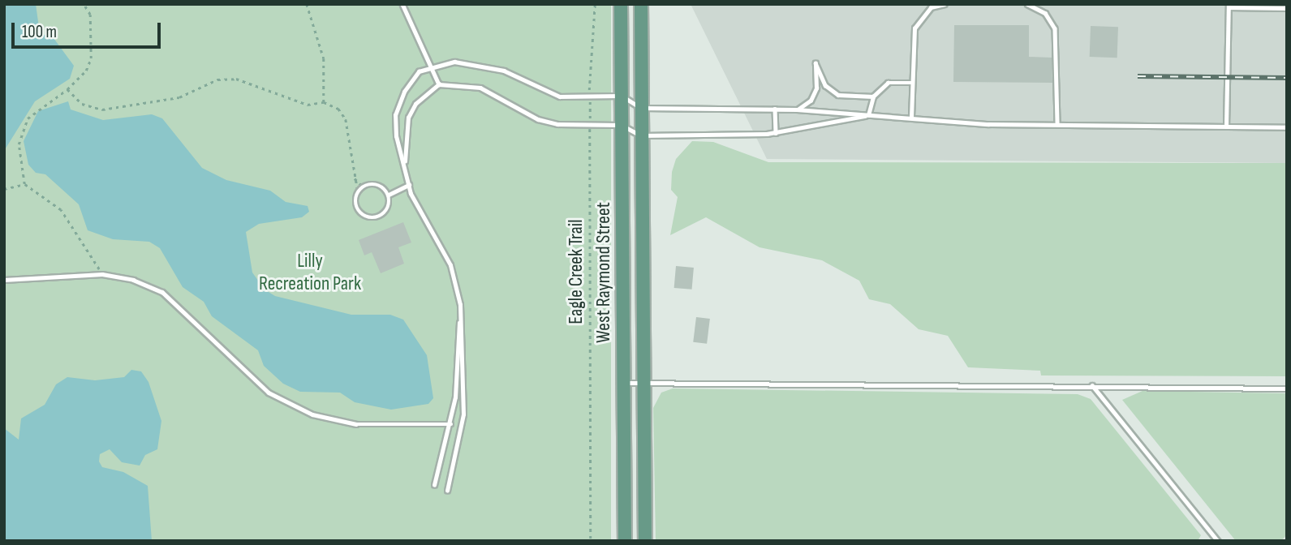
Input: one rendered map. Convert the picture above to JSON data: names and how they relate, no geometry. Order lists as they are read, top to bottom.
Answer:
{
  "streets": {
    "main road": ["West Raymond Street"],
    "path": ["Eagle Creek Trail"]
  },
  "parks": ["Lilly Recreation Park"],
  "scale_bar": "100 m"
}
